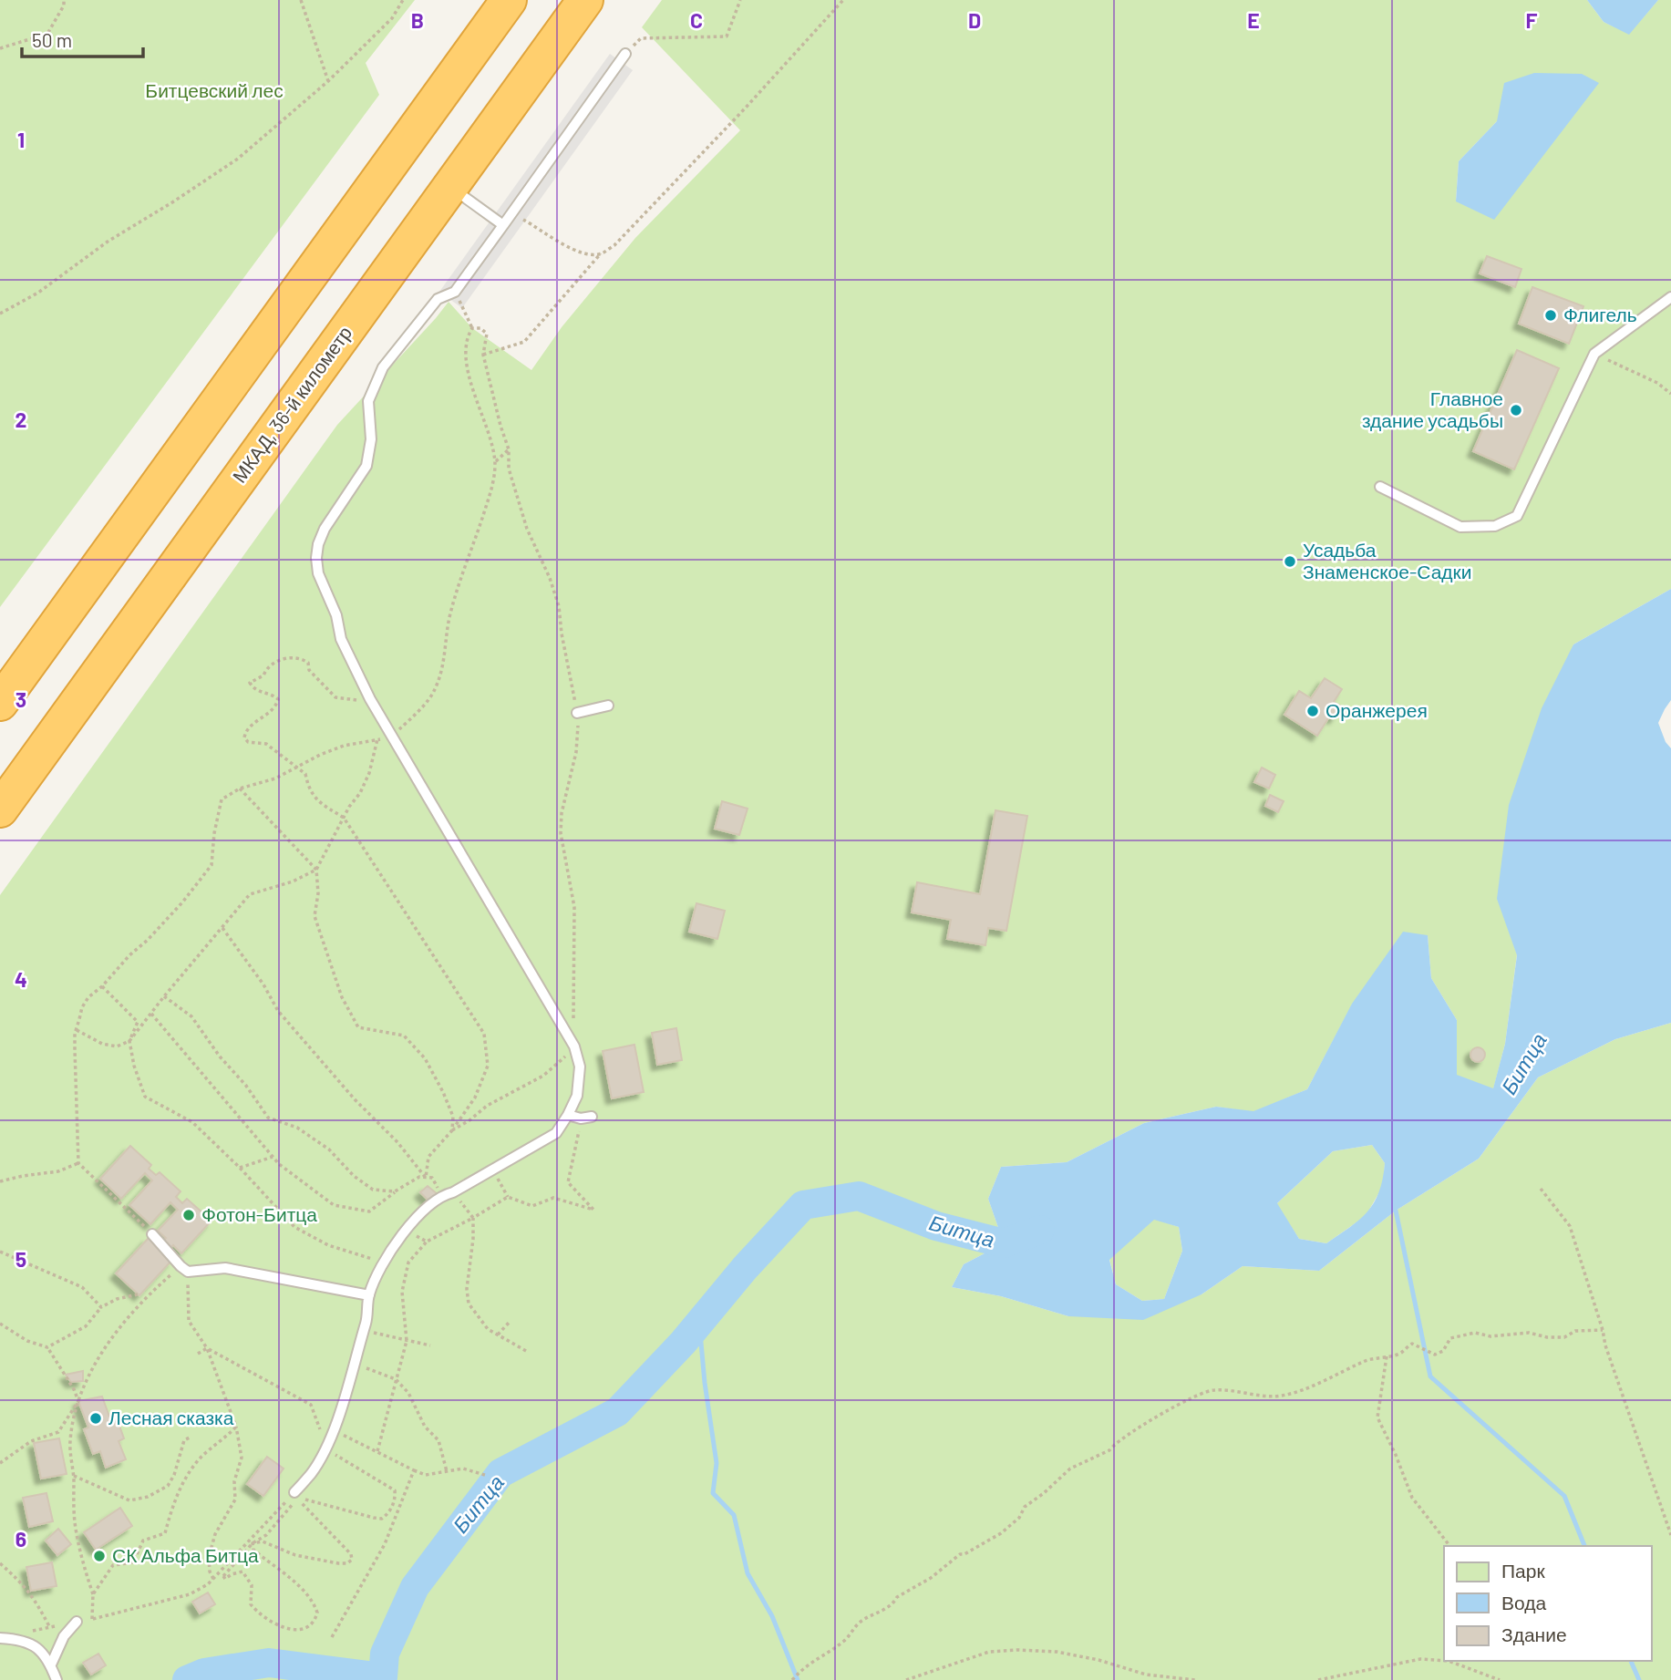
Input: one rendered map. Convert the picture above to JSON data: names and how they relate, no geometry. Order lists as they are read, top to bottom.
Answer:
{
  "streets": {
    "highway": ["МКАД, 36-й километр"]
  },
  "water": ["Битца"],
  "parks": ["Битцевский лес"],
  "places": [
    "Флигель",
    "Главное здание усадьбы",
    "Усадьба Знаменское-Садки",
    "Оранжерея",
    "Фотон-Битца",
    "Лесная сказка",
    "СК Альфа Битца"
  ],
  "legend": ["Парк", "Вода", "Здание"],
  "scale_bar": "50 m",
  "grid": {
    "columns": [
      "B",
      "C",
      "D",
      "E",
      "F"
    ],
    "rows": [
      "1",
      "2",
      "3",
      "4",
      "5",
      "6"
    ]
  }
}
